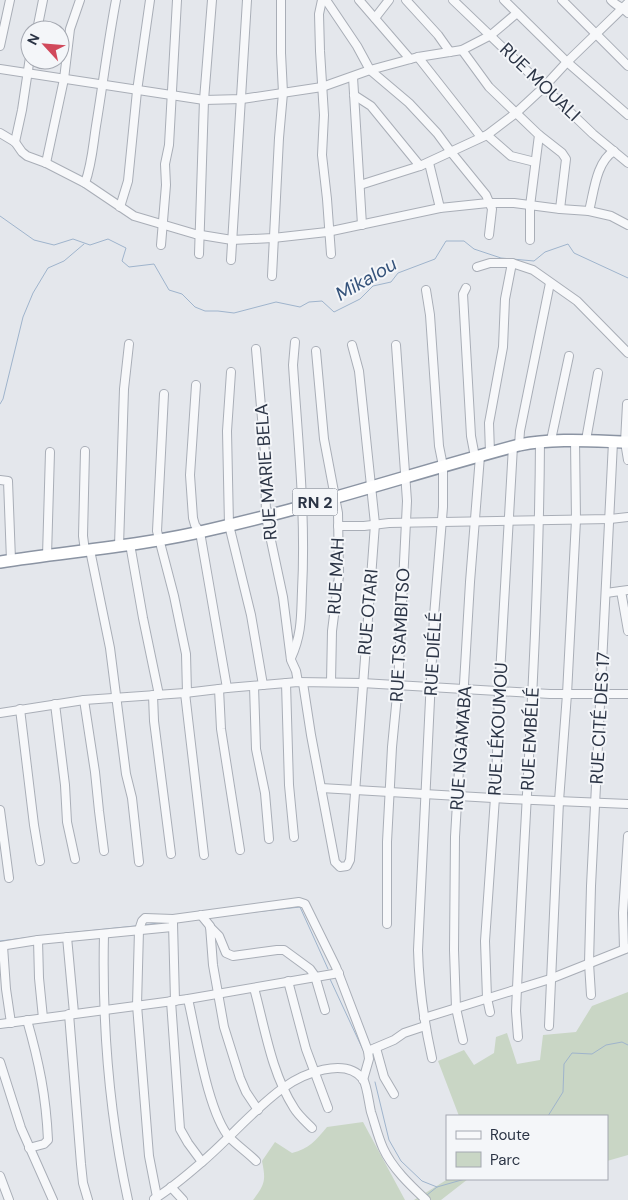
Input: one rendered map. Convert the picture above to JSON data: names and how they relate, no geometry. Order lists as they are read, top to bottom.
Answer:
{
  "streets": {
    "highway": ["RN 2"],
    "street": [
      "RUE MOUALI",
      "RUE MARIE BELA",
      "RUE MAH",
      "RUE OTARI",
      "RUE TSAMBITSO",
      "RUE DIÉLÉ",
      "RUE CITÉ DES 17",
      "RUE LÉKOUMOU",
      "RUE EMBÉLÉ",
      "RUE NGAMABA"
    ]
  },
  "crossings": [
    ["RUE MARIE BELA", "RN 2"],
    ["RUE MARIE BELA", "RUE OTARI"],
    ["RN 2", "RUE MAH"],
    ["RN 2", "RUE OTARI"],
    ["RN 2", "RUE TSAMBITSO"],
    ["RN 2", "RUE DIÉLÉ"],
    ["RN 2", "RUE CITÉ DES 17"],
    ["RN 2", "RUE LÉKOUMOU"],
    ["RN 2", "RUE EMBÉLÉ"],
    ["RN 2", "RUE NGAMABA"]
  ],
  "water": ["Mikalou"],
  "legend": ["Route", "Parc"],
  "north": "top left"
}
